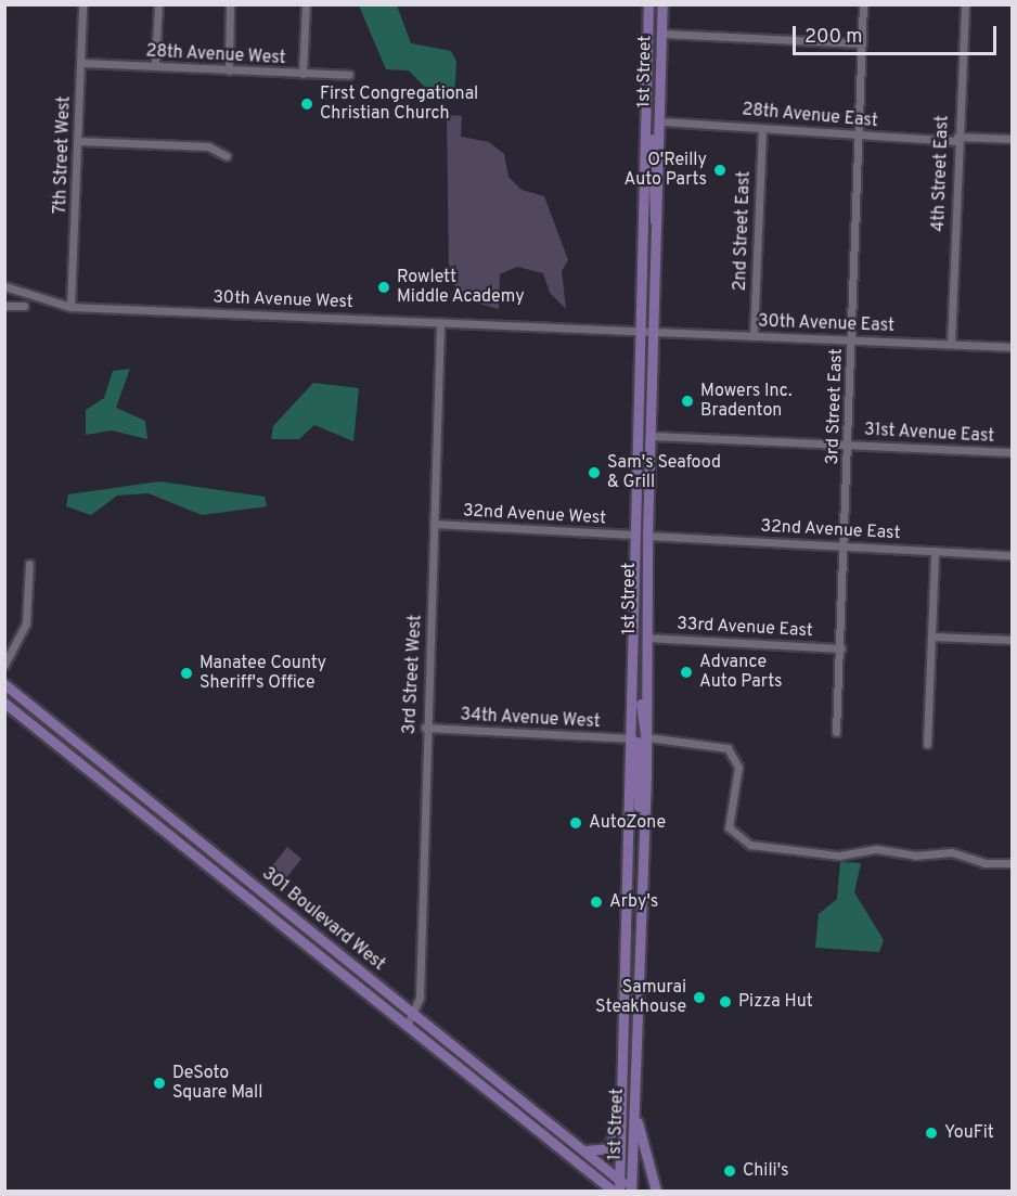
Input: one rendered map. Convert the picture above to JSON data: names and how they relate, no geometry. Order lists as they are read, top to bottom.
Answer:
{
  "streets": {
    "main road": ["1st Street", "301 Boulevard West"],
    "street": [
      "28th Avenue West",
      "28th Avenue East",
      "7th Street West",
      "4th Street East",
      "2nd Street East",
      "30th Avenue West",
      "30th Avenue East",
      "3rd Street East",
      "31st Avenue East",
      "32nd Avenue West",
      "32nd Avenue East",
      "33rd Avenue East",
      "3rd Street West",
      "34th Avenue West"
    ]
  },
  "crossings": [
    ["28th Avenue West", "7th Street West"],
    ["1st Street", "28th Avenue East"],
    ["1st Street", "30th Avenue West"],
    ["1st Street", "30th Avenue East"],
    ["1st Street", "31st Avenue East"],
    ["1st Street", "32nd Avenue West"],
    ["1st Street", "32nd Avenue East"],
    ["1st Street", "33rd Avenue East"],
    ["1st Street", "34th Avenue West"],
    ["1st Street", "301 Boulevard West"],
    ["28th Avenue East", "4th Street East"],
    ["28th Avenue East", "2nd Street East"],
    ["28th Avenue East", "3rd Street East"],
    ["7th Street West", "30th Avenue West"],
    ["4th Street East", "30th Avenue East"],
    ["2nd Street East", "30th Avenue East"],
    ["30th Avenue West", "30th Avenue East"],
    ["30th Avenue West", "3rd Street West"],
    ["30th Avenue East", "3rd Street East"],
    ["3rd Street East", "31st Avenue East"],
    ["3rd Street East", "32nd Avenue East"],
    ["3rd Street East", "33rd Avenue East"],
    ["32nd Avenue West", "3rd Street West"],
    ["3rd Street West", "34th Avenue West"],
    ["3rd Street West", "301 Boulevard West"]
  ],
  "places": [
    "First Congregational Christian Church",
    "O'Reilly Auto Parts",
    "Rowlett Middle Academy",
    "Mowers Inc. Bradenton",
    "Sam's Seafood & Grill",
    "Advance Auto Parts",
    "Manatee County Sheriff's Office",
    "AutoZone",
    "Arby's",
    "Samurai Steakhouse",
    "Pizza Hut",
    "DeSoto Square Mall",
    "YouFit",
    "Chili's"
  ],
  "scale_bar": "200 m"
}
